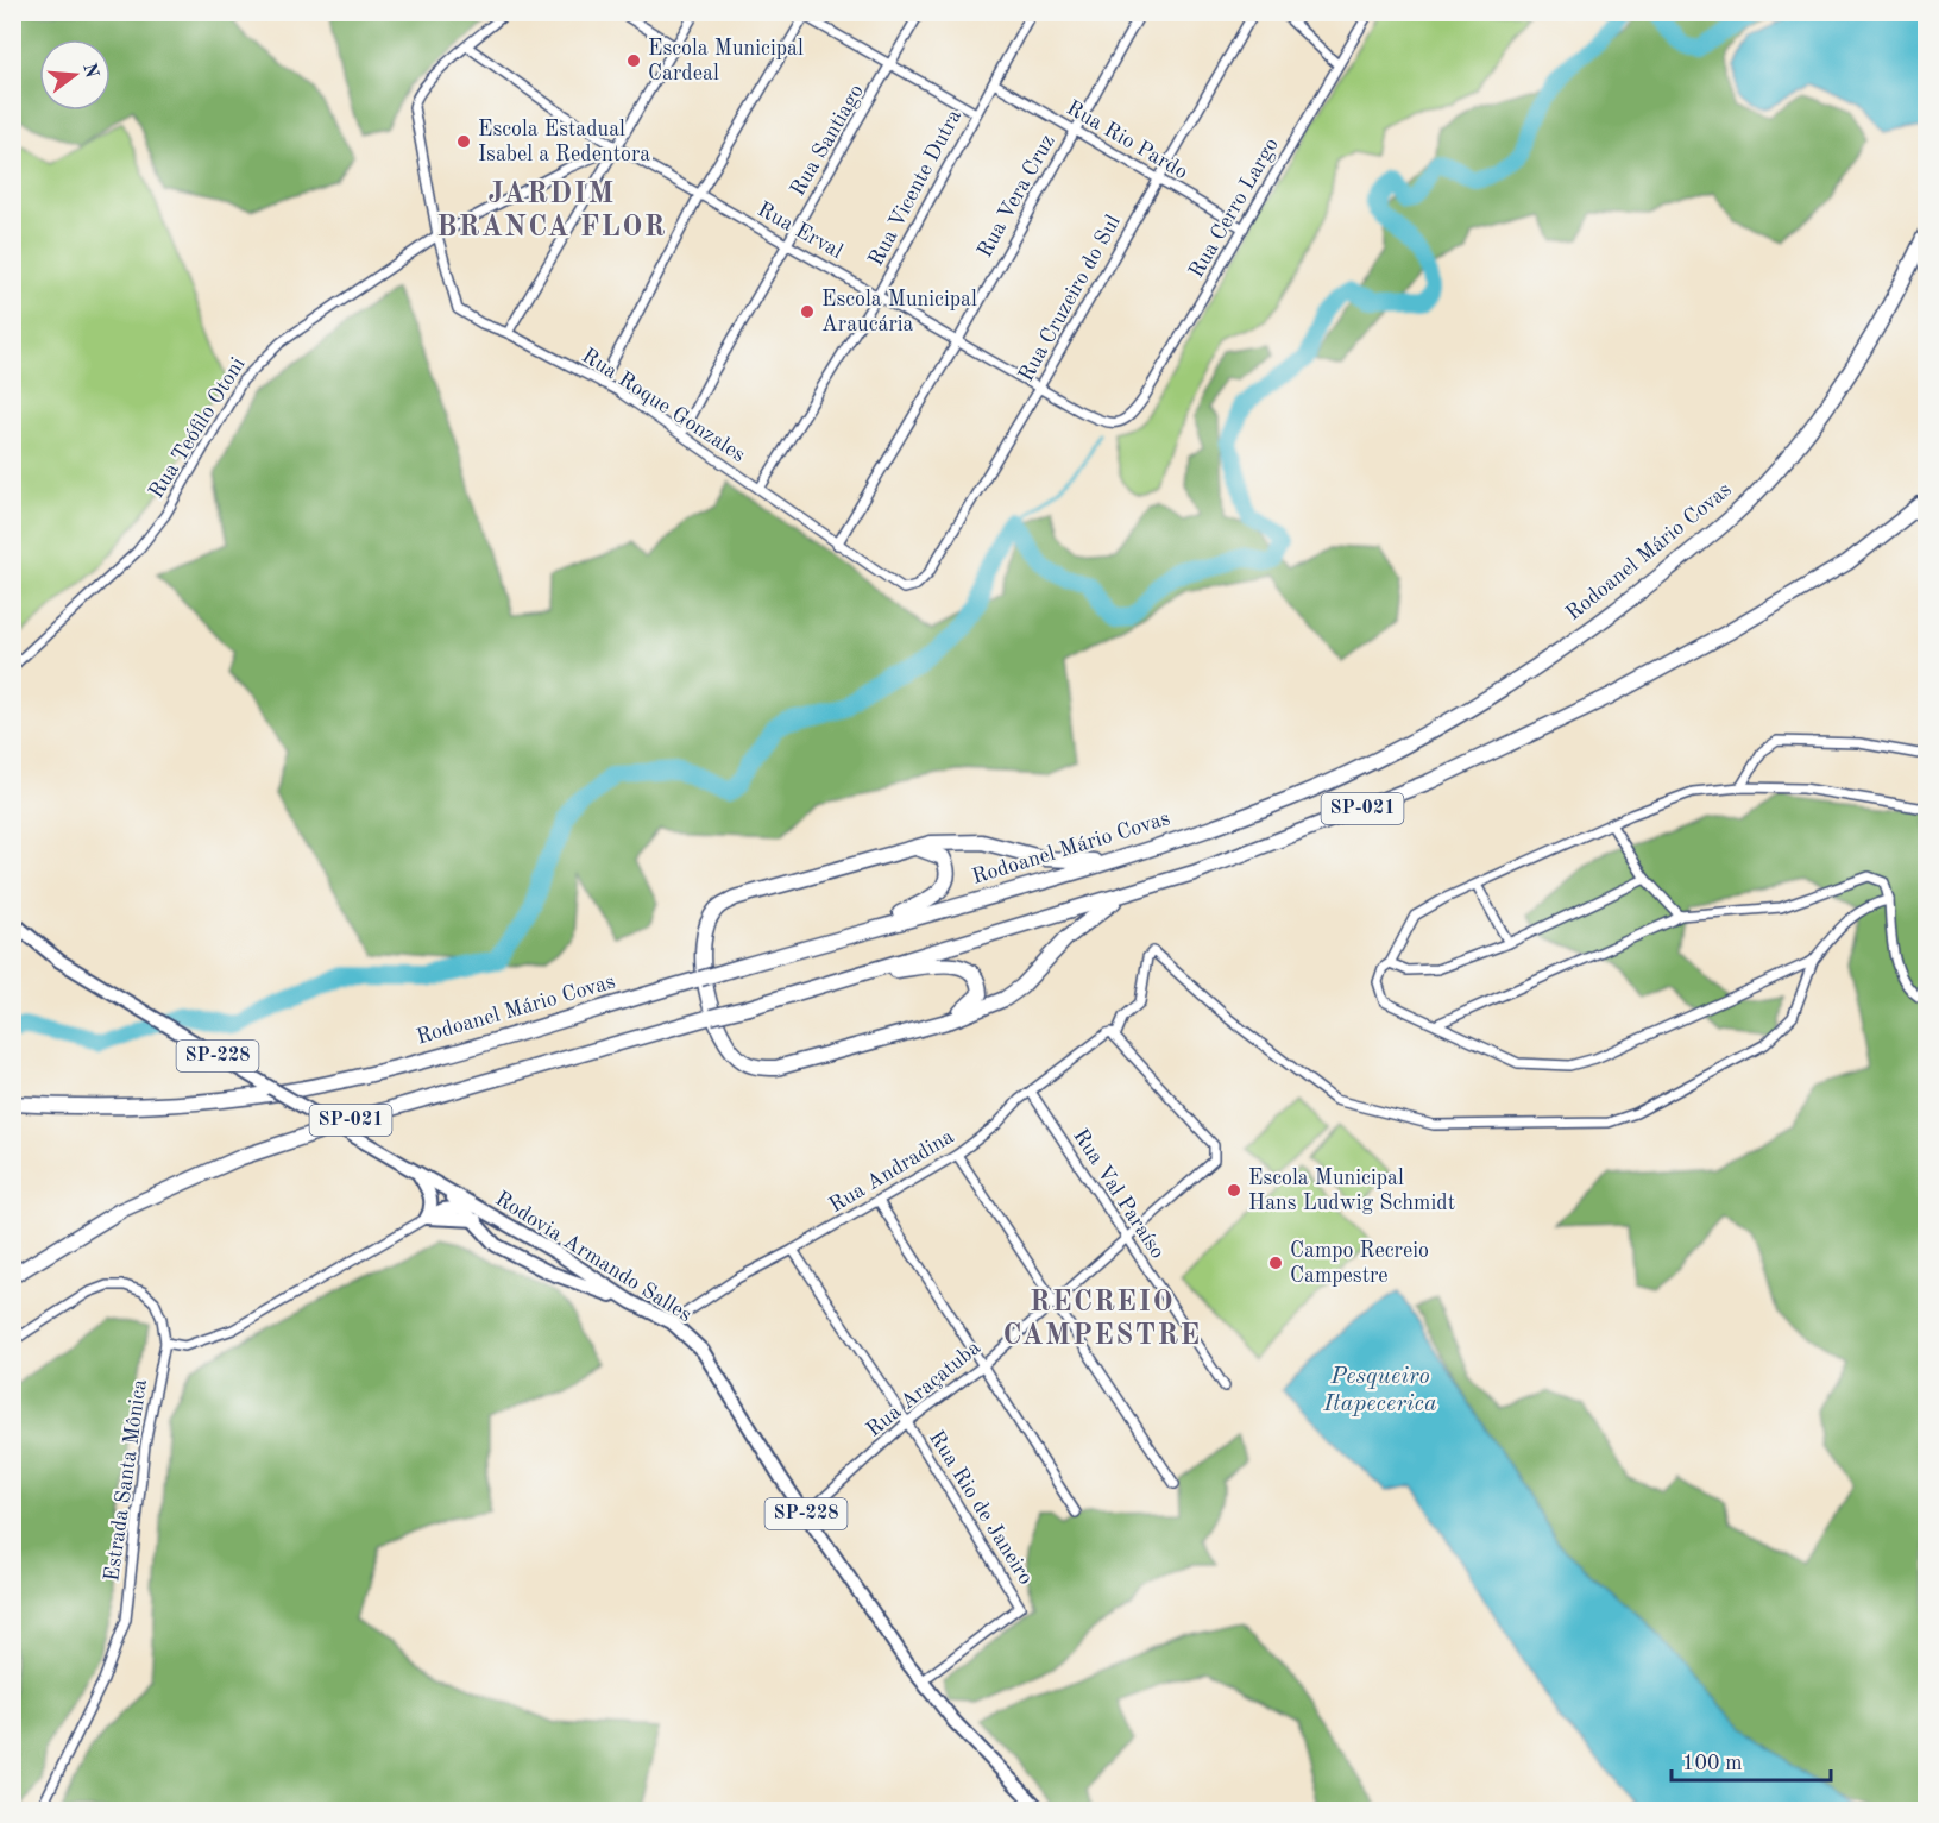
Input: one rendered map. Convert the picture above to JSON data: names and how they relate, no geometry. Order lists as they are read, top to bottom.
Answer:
{
  "streets": {
    "highway": ["Rodoanel Mário Covas", "SP-021"],
    "main road": ["SP-228", "Rodovia Armando Salles"],
    "street": [
      "Rua Santiago",
      "Rua Rio Pardo",
      "Rua Vicente Dutra",
      "Rua Vera Cruz",
      "Rua Cerro Largo",
      "Rua Erval",
      "Rua Cruzeiro do Sul",
      "Rua Roque Gonzales",
      "Rua Teófilo Otoni",
      "Rua Andradina",
      "Rua Val Paraíso",
      "Rua Araçatuba",
      "Estrada Santa Mônica",
      "Rua Rio de Janeiro"
    ]
  },
  "crossings": [
    ["Rua Santiago", "Rua Erval"],
    ["Rua Santiago", "Rua Roque Gonzales"],
    ["Rua Rio Pardo", "Rua Vicente Dutra"],
    ["Rua Rio Pardo", "Rua Vera Cruz"],
    ["Rua Rio Pardo", "Rua Cerro Largo"],
    ["Rua Rio Pardo", "Rua Cruzeiro do Sul"],
    ["Rua Vicente Dutra", "Rua Erval"],
    ["Rua Vicente Dutra", "Rua Roque Gonzales"],
    ["Rua Vera Cruz", "Rua Erval"],
    ["Rua Vera Cruz", "Rua Roque Gonzales"],
    ["Rua Cerro Largo", "Rua Erval"],
    ["Rua Erval", "Rua Cruzeiro do Sul"],
    ["Rua Erval", "Rua Roque Gonzales"],
    ["Rua Erval", "Rua Teófilo Otoni"],
    ["Rua Cruzeiro do Sul", "Rua Roque Gonzales"],
    ["Rua Roque Gonzales", "Rua Teófilo Otoni"],
    ["Rua Andradina", "Rua Val Paraíso"],
    ["Rua Andradina", "Rodovia Armando Salles"],
    ["Rua Andradina", "Rua Araçatuba"],
    ["Rua Andradina", "Rua Rio de Janeiro"],
    ["Rua Val Paraíso", "Rua Araçatuba"],
    ["Rodovia Armando Salles", "Rua Araçatuba"],
    ["Rodovia Armando Salles", "Rua Rio de Janeiro"],
    ["Rua Araçatuba", "Rua Rio de Janeiro"]
  ],
  "districts": ["JARDIM BRANCA FLOR", "RECREIO CAMPESTRE"],
  "water": ["Pesqueiro Itapecerica"],
  "places": [
    "Escola Municipal Cardeal",
    "Escola Estadual Isabel a Redentora",
    "Escola Municipal Araucária",
    "Escola Municipal Hans Ludwig Schmidt",
    "Campo Recreio Campestre"
  ],
  "scale_bar": "100 m",
  "north": "right"
}
